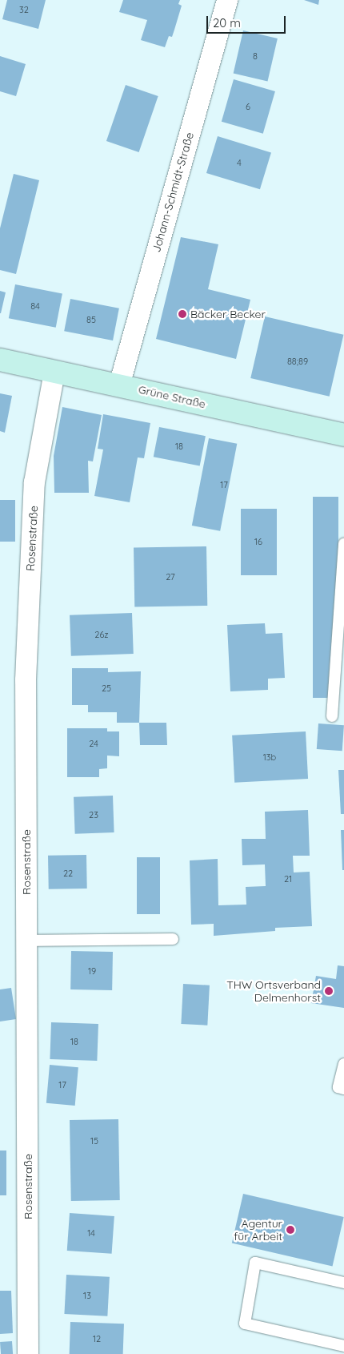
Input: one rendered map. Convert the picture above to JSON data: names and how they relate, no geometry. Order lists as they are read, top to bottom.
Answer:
{
  "streets": {
    "main road": ["Grüne Straße"],
    "street": ["Johann-Schmidt-Straße", "Rosenstraße"]
  },
  "crossings": [
    ["Johann-Schmidt-Straße", "Grüne Straße"],
    ["Grüne Straße", "Rosenstraße"]
  ],
  "places": ["Bäcker Becker", "THW Ortsverband Delmenhorst", "Agentur für Arbeit"],
  "house_numbers": [
    "32",
    "8",
    "6",
    "4",
    "84",
    "85",
    "88;89",
    "18",
    "17",
    "16",
    "27",
    "26z",
    "25",
    "24",
    "13b",
    "23",
    "22",
    "21",
    "19",
    "18",
    "17",
    "15",
    "14",
    "13",
    "12"
  ],
  "scale_bar": "20 m"
}
